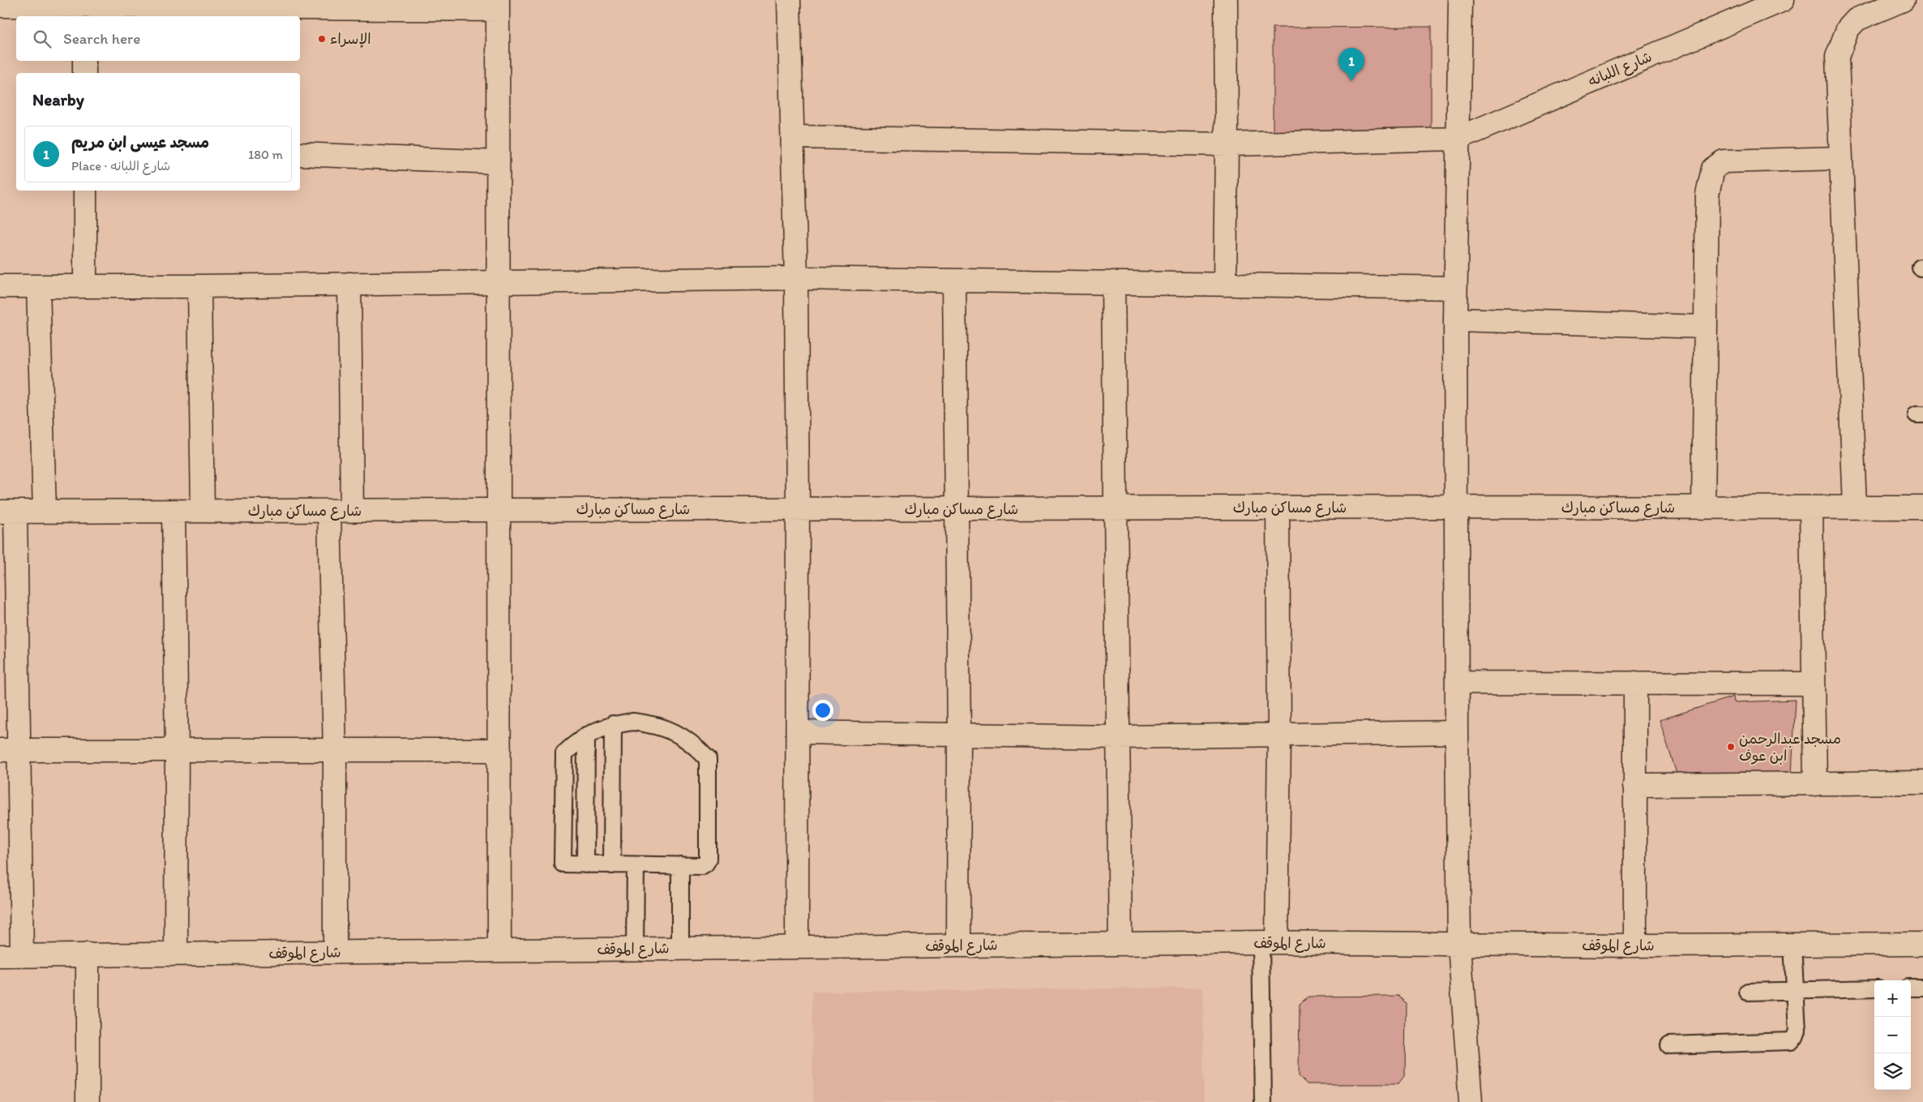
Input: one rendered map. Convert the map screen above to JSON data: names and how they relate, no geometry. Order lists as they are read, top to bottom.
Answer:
{
  "streets": {
    "street": ["شارع اللبانه", "شارع مساكن مبارك", "شارع الموقف"]
  },
  "places": ["الإسراء", "مسجد عبدالرحمن ابن عوف"],
  "page": {
    "search": "Search here",
    "pins": "1",
    "heading": "Nearby",
    "list": [
      {
        "mark": "1",
        "name": "مسجد عيسى ابن مريم",
        "note": "Place · شارع اللبانه",
        "value": "180 m"
      }
    ],
    "map_buttons": ["+", "−"]
  }
}
